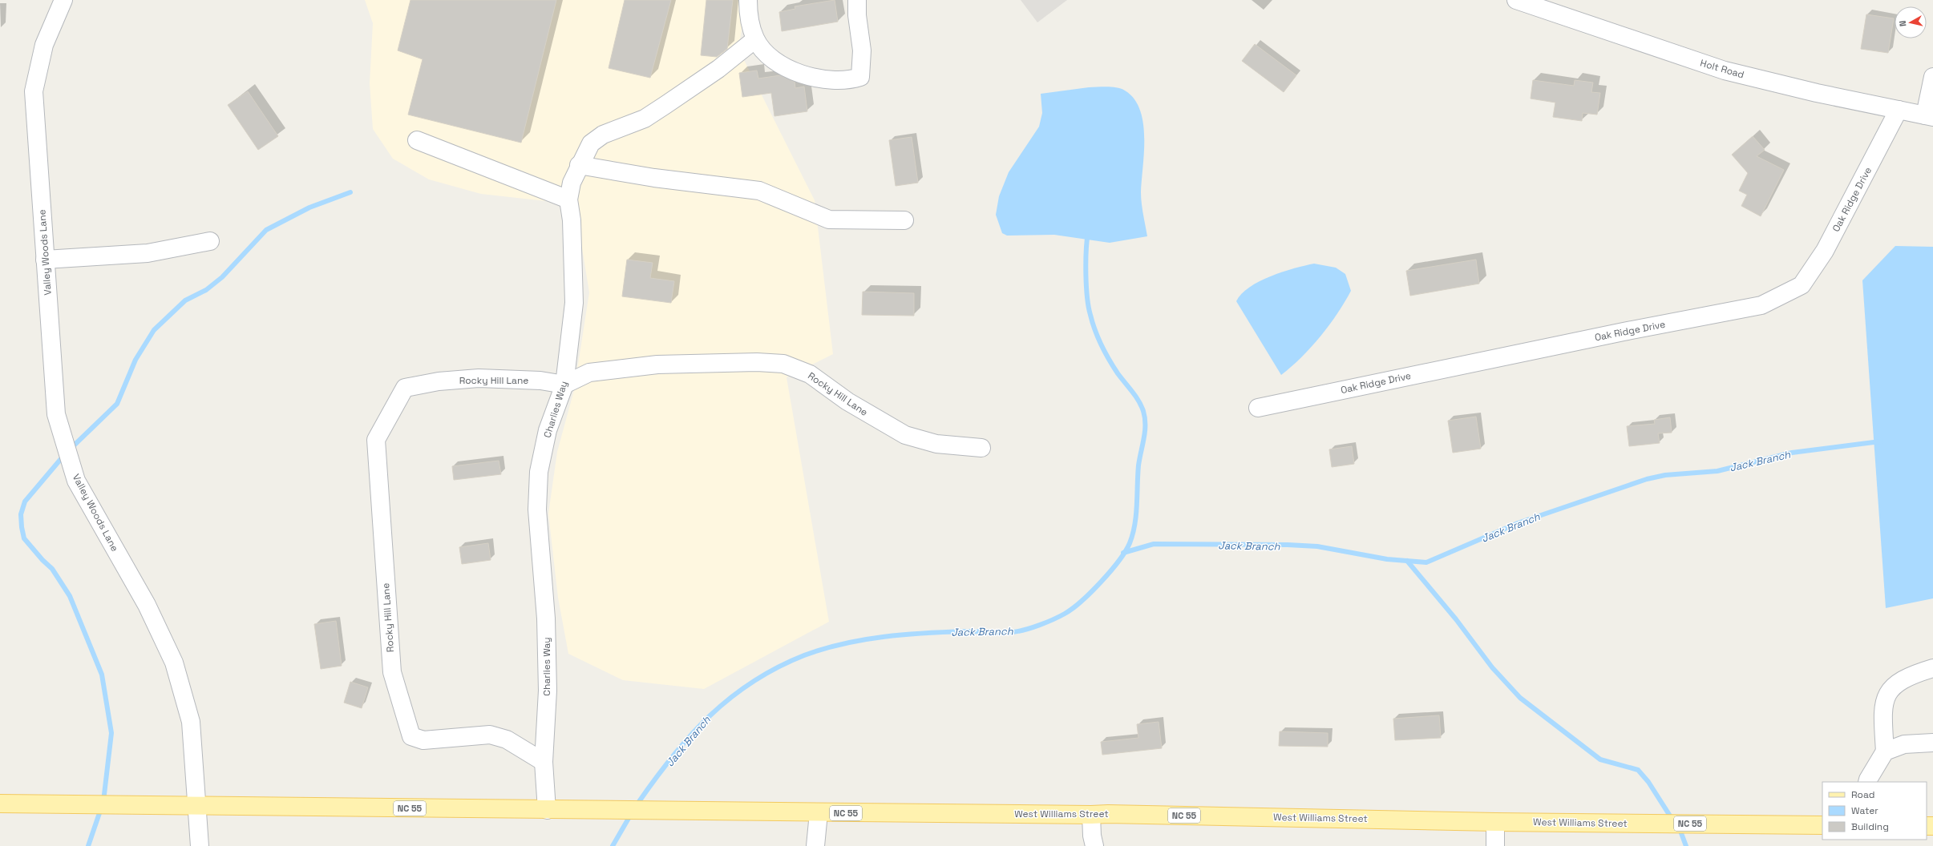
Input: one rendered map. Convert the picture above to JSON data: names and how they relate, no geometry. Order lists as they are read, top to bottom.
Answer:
{
  "streets": {
    "main road": ["NC 55", "West Williams Street"],
    "street": [
      "Holt Road",
      "Oak Ridge Drive",
      "Valley Woods Lane",
      "Rocky Hill Lane",
      "Charlies Way"
    ]
  },
  "crossings": [
    ["Holt Road", "Oak Ridge Drive"],
    ["Valley Woods Lane", "NC 55"],
    ["Rocky Hill Lane", "Charlies Way"],
    ["Charlies Way", "NC 55"],
    ["NC 55", "West Williams Street"]
  ],
  "water": ["Jack Branch"],
  "legend": ["Road", "Water", "Building"],
  "north": "left"
}
